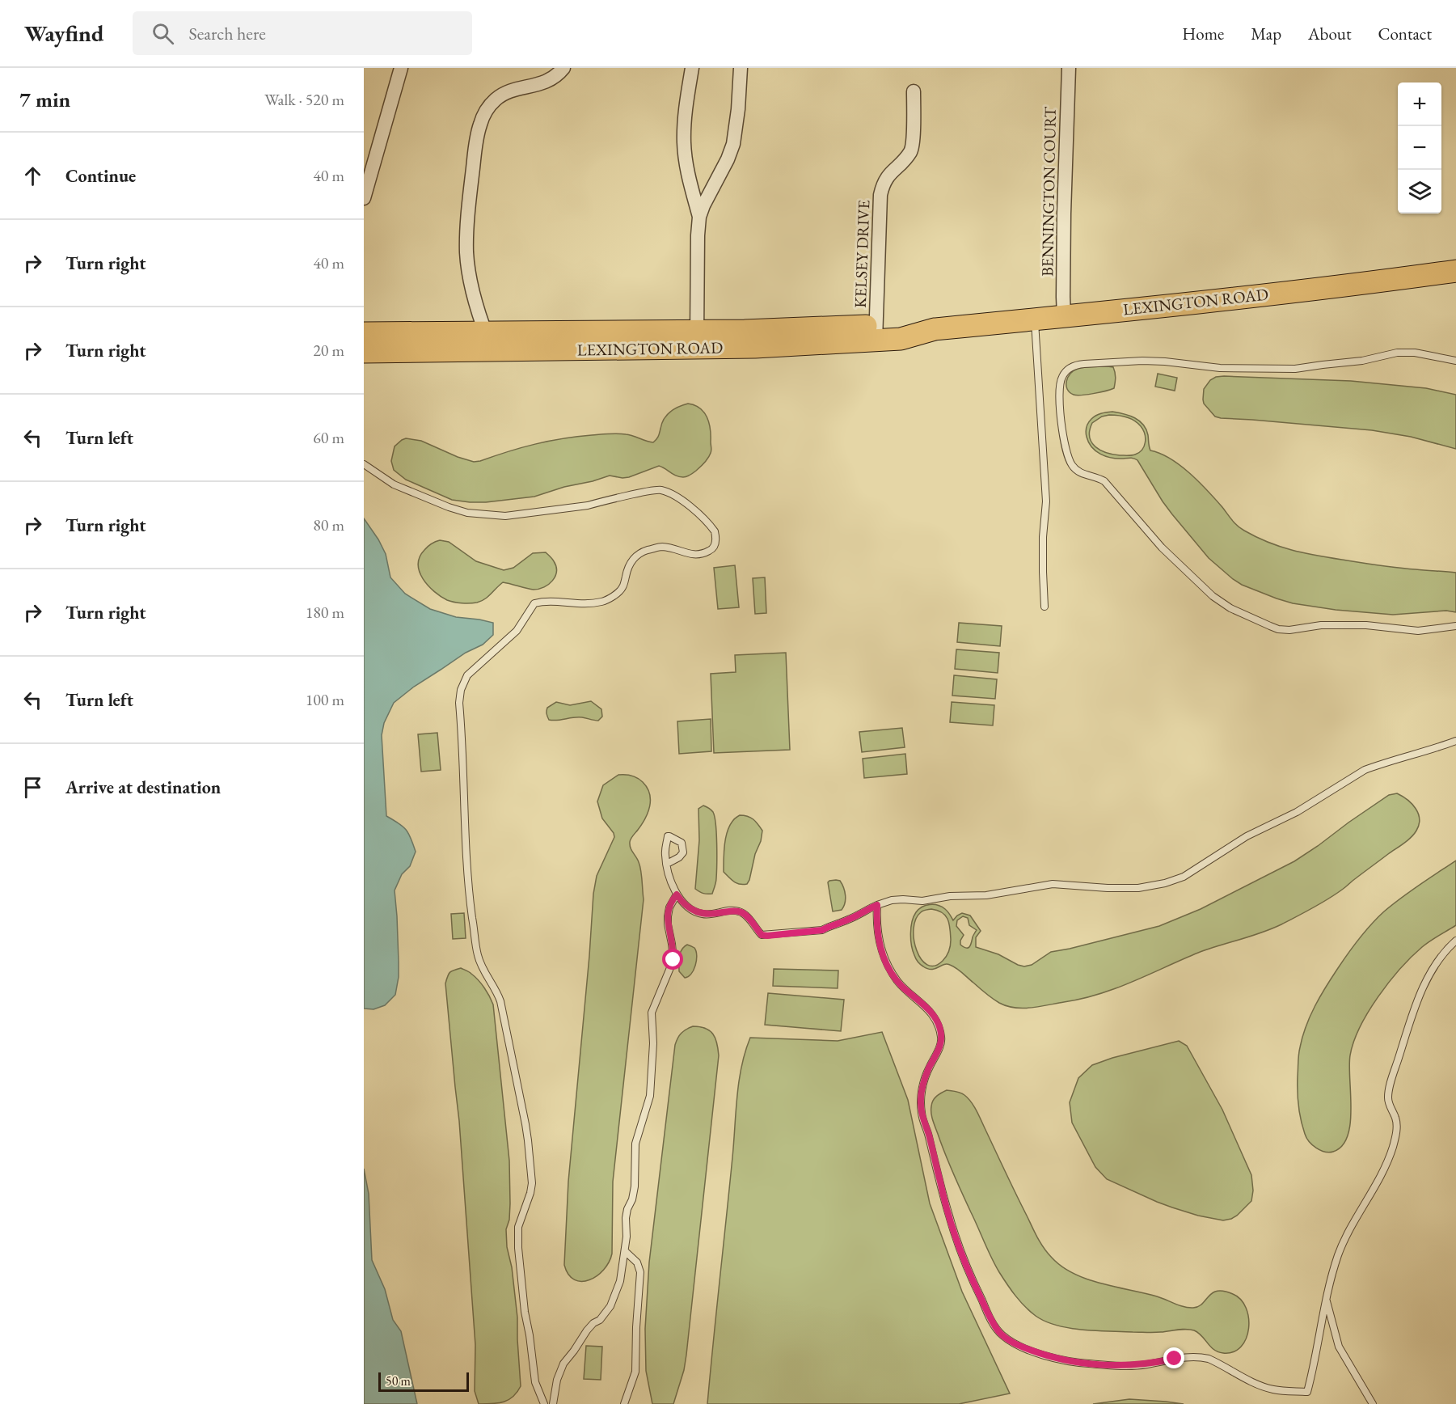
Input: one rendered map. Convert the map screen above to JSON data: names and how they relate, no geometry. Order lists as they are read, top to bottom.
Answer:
{
  "streets": {
    "main road": ["LEXINGTON ROAD"],
    "street": ["BENNINGTON COURT", "KELSEY DRIVE"]
  },
  "crossings": [
    ["BENNINGTON COURT", "LEXINGTON ROAD"],
    ["KELSEY DRIVE", "LEXINGTON ROAD"]
  ],
  "scale_bar": "50 m",
  "page": {
    "header": "Wayfind",
    "search": "Search here",
    "nav": [
      "Home",
      "Map",
      "About",
      "Contact"
    ],
    "heading": ["7 min", "Walk · 520 m"],
    "map_buttons": ["+", "−"],
    "list": [
      ["Continue", "40 m"],
      ["Turn right", "40 m"],
      ["Turn right", "20 m"],
      ["Turn left", "60 m"],
      ["Turn right", "80 m"],
      ["Turn right", "180 m"],
      ["Turn left", "100 m"],
      "Arrive at destination"
    ],
    "scale": "50 m"
  }
}
